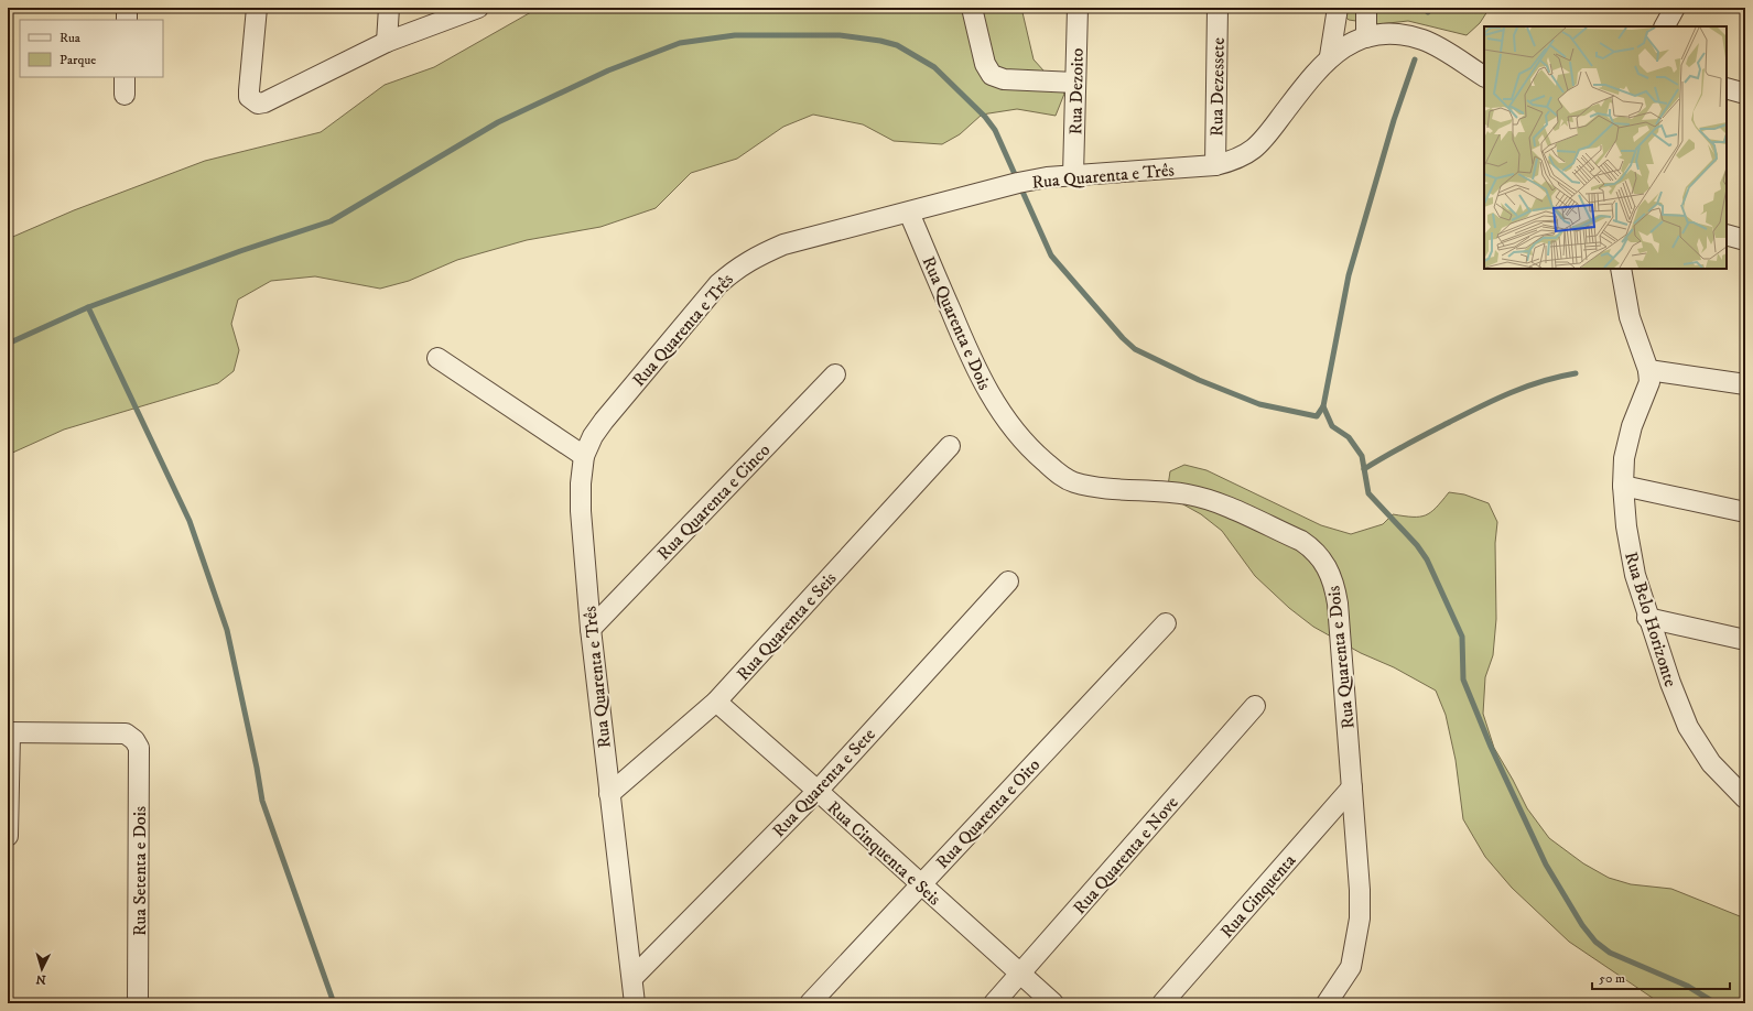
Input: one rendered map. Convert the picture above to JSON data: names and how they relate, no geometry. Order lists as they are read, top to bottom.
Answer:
{
  "streets": {
    "street": [
      "Rua Dezessete",
      "Rua Dezoito",
      "Rua Quarenta e Três",
      "Rua Quarenta e Dois",
      "Rua Quarenta e Cinco",
      "Rua Belo Horizonte",
      "Rua Quarenta e Seis",
      "Rua Quarenta e Sete",
      "Rua Quarenta e Oito",
      "Rua Cinquenta e Seis",
      "Rua Quarenta e Nove",
      "Rua Setenta e Dois",
      "Rua Cinquenta"
    ]
  },
  "crossings": [
    ["Rua Dezessete", "Rua Quarenta e Três"],
    ["Rua Dezoito", "Rua Quarenta e Três"],
    ["Rua Quarenta e Três", "Rua Quarenta e Dois"],
    ["Rua Quarenta e Três", "Rua Quarenta e Cinco"],
    ["Rua Quarenta e Três", "Rua Quarenta e Seis"],
    ["Rua Quarenta e Três", "Rua Quarenta e Sete"],
    ["Rua Quarenta e Dois", "Rua Cinquenta"],
    ["Rua Quarenta e Seis", "Rua Cinquenta e Seis"],
    ["Rua Quarenta e Sete", "Rua Cinquenta e Seis"],
    ["Rua Quarenta e Oito", "Rua Cinquenta e Seis"],
    ["Rua Cinquenta e Seis", "Rua Quarenta e Nove"]
  ],
  "legend": ["Rua", "Parque"],
  "scale_bar": "50 m",
  "north": "bottom"
}
